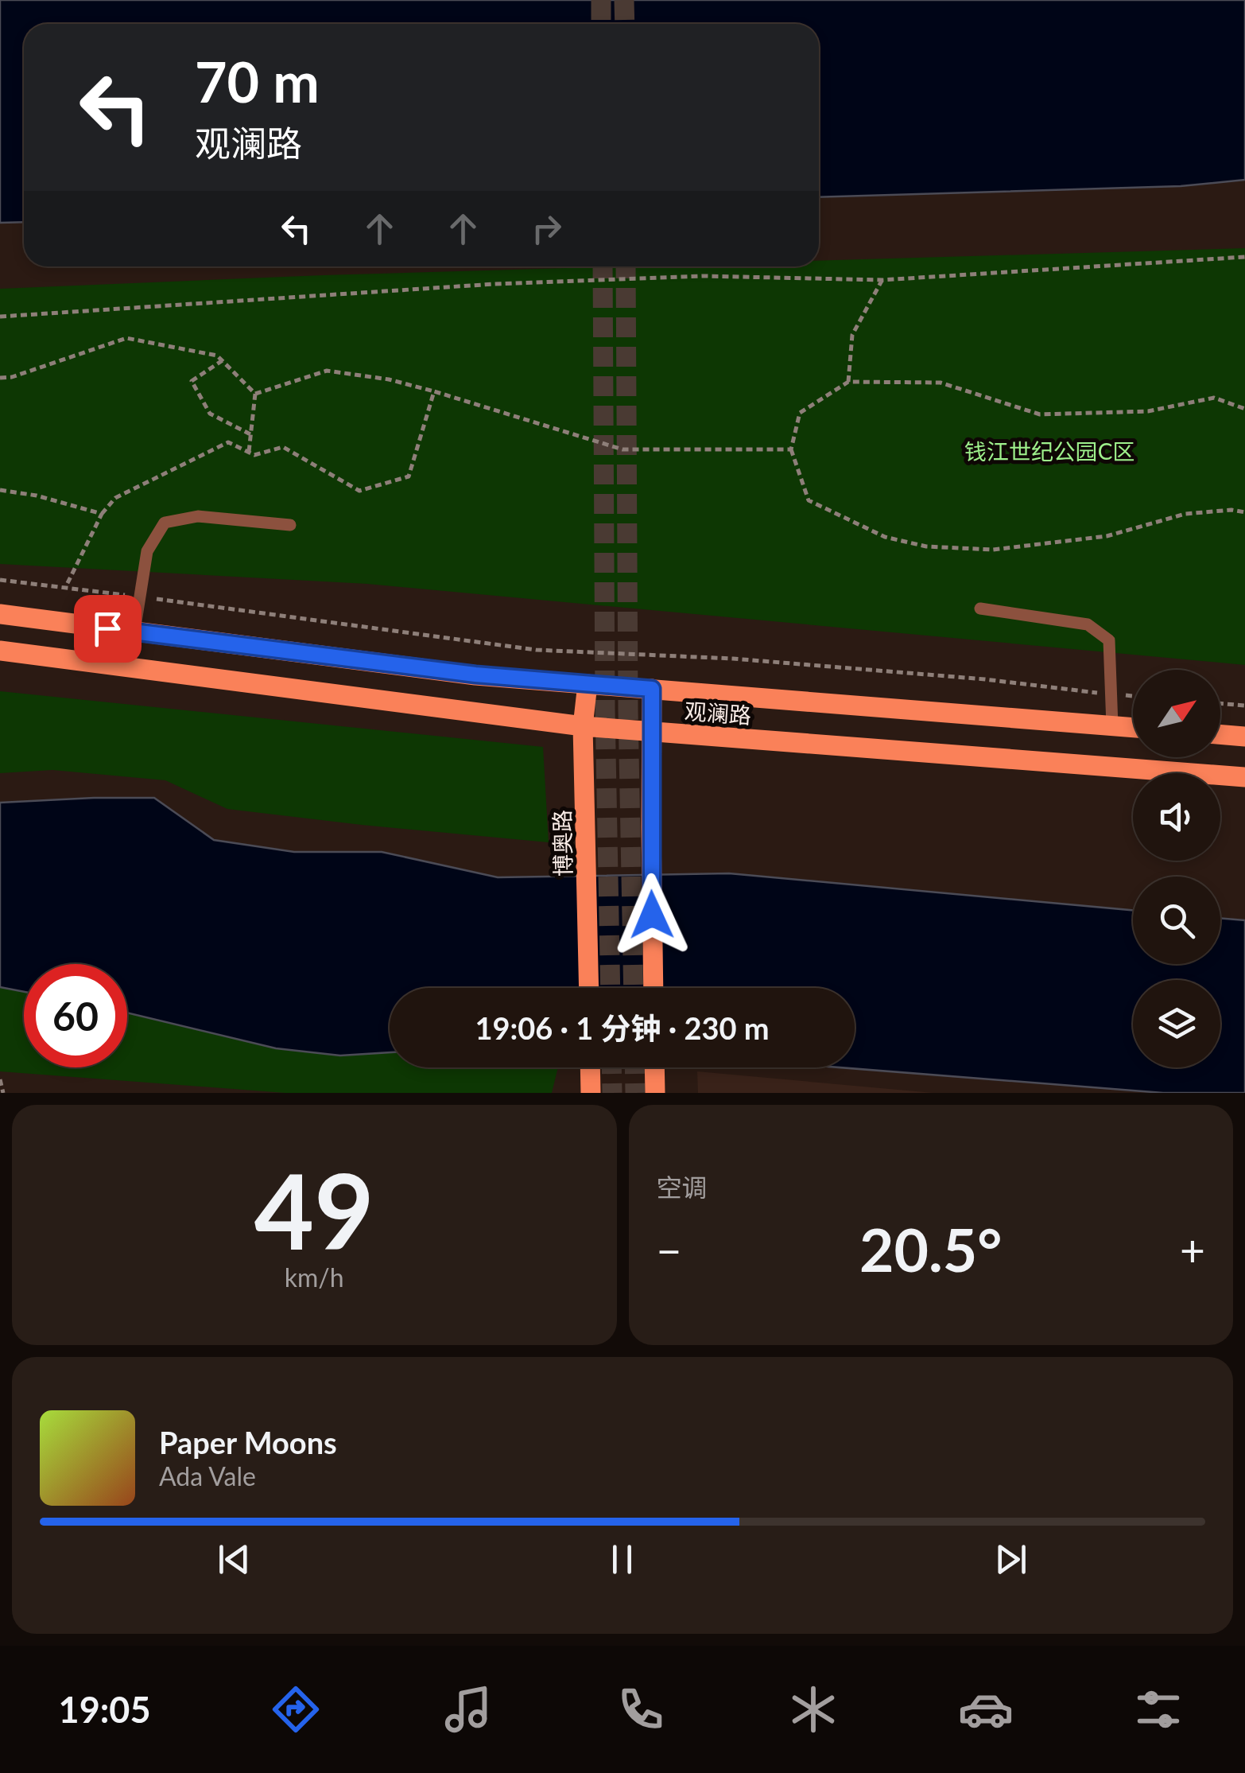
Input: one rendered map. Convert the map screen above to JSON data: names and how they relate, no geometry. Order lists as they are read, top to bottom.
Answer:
{
  "streets": {
    "main road": ["观澜路", "博奥路"]
  },
  "crossings": [
    ["观澜路", "博奥路"]
  ],
  "parks": ["钱江世纪公园C区"],
  "north": "top right",
  "page": {
    "turn": ["70 m", "观澜路"],
    "limit": "60",
    "trip": "19:06 · 1 分钟 · 230 m",
    "tile": [
      ["49", "km/h"],
      "空调"
    ],
    "heat": ["−", "20.5°", "+"],
    "song": ["Paper Moons", "Ada Vale"],
    "tabs": "19:05"
  }
}
